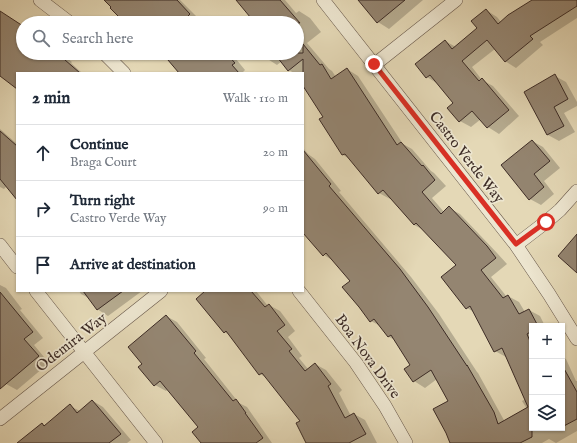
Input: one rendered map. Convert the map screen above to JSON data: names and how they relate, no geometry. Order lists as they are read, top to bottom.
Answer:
{
  "streets": {
    "street": ["Castro Verde Way", "Odemira Way", "Boa Nova Drive"]
  },
  "page": {
    "search": "Search here",
    "heading": ["2 min", "Walk · 110 m"],
    "list": [
      ["Continue", "Braga Court", "20 m"],
      ["Turn right", "Castro Verde Way", "90 m"],
      "Arrive at destination"
    ],
    "map_buttons": ["+", "−"]
  }
}
